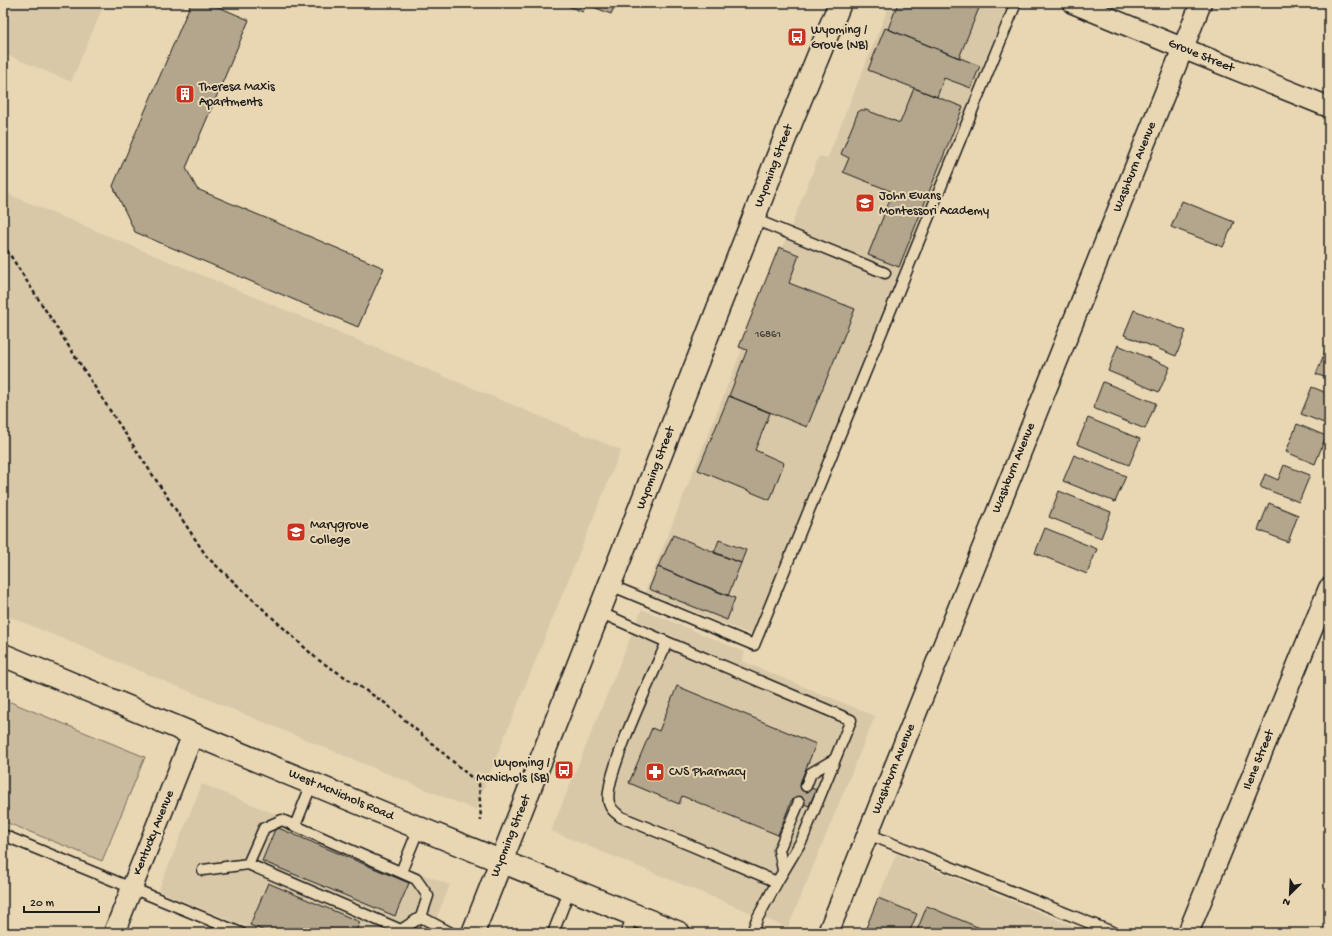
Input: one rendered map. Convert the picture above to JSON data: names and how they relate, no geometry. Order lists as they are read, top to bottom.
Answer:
{
  "streets": {
    "street": [
      "Grove Street",
      "Wyoming Street",
      "Washburn Avenue",
      "Ilene Street",
      "West McNichols Road",
      "Kentucky Avenue"
    ]
  },
  "crossings": [
    ["Grove Street", "Washburn Avenue"],
    ["Wyoming Street", "West McNichols Road"],
    ["West McNichols Road", "Kentucky Avenue"]
  ],
  "places": {
    "bus stop": ["Wyoming / Grove (NB)", "Wyoming / McNichols (SB)"],
    "building": ["Theresa Maxis Apartments"],
    "school or university": ["John Evans Montessori Academy", "Marygrove College"],
    "pharmacy": ["CVS Pharmacy"]
  },
  "house_numbers": ["16861"],
  "scale_bar": "20 m",
  "north": "bottom left"
}
